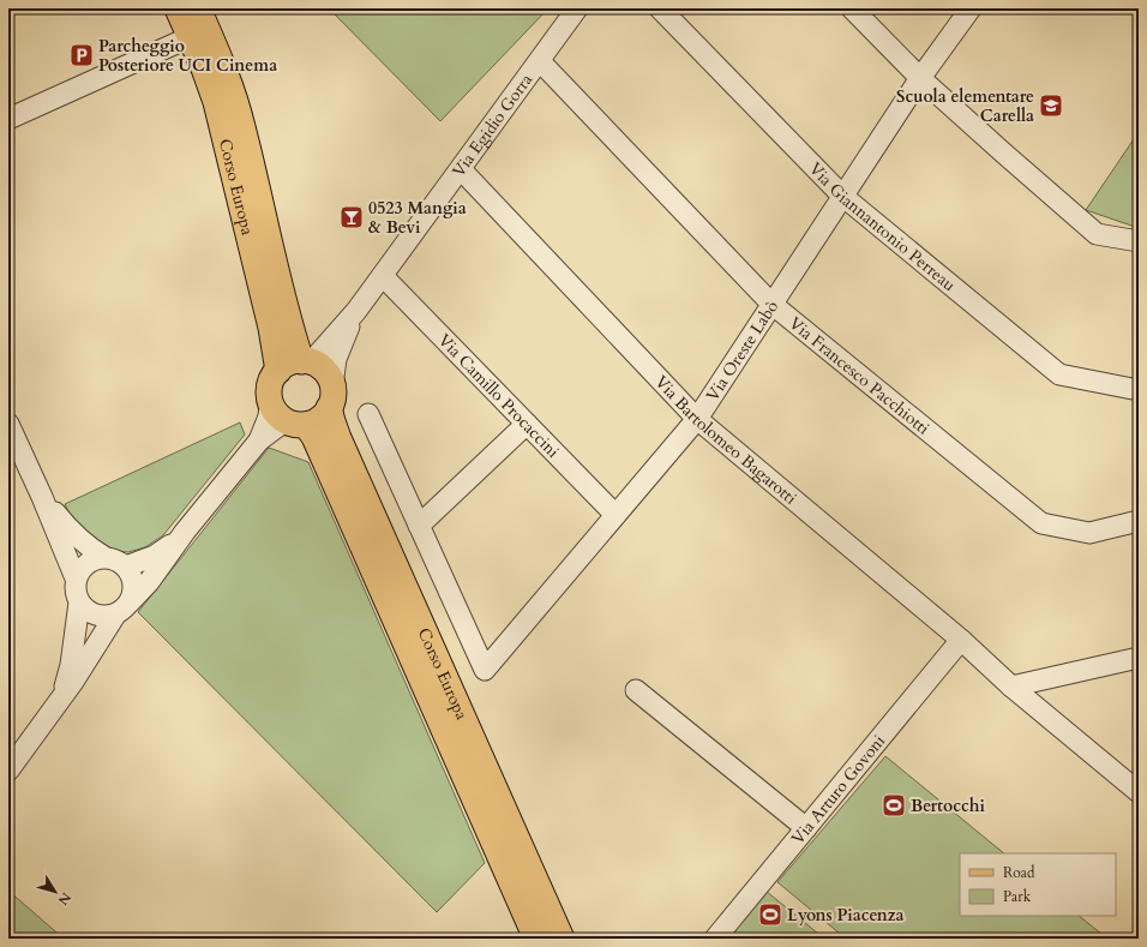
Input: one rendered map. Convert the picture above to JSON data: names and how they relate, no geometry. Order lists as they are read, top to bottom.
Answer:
{
  "streets": {
    "main road": ["Corso Europa"],
    "street": [
      "Via Egidio Gorra",
      "Via Giannantonio Perreau",
      "Via Oreste Labò",
      "Via Francesco Pacchiotti",
      "Via Camillo Procaccini",
      "Via Bartolomeo Bagarotti",
      "Via Arturo Govoni"
    ]
  },
  "crossings": [
    ["Via Egidio Gorra", "Corso Europa"],
    ["Via Egidio Gorra", "Via Francesco Pacchiotti"],
    ["Via Egidio Gorra", "Via Camillo Procaccini"],
    ["Via Egidio Gorra", "Via Bartolomeo Bagarotti"],
    ["Via Giannantonio Perreau", "Via Oreste Labò"],
    ["Via Oreste Labò", "Via Francesco Pacchiotti"],
    ["Via Oreste Labò", "Via Camillo Procaccini"],
    ["Via Oreste Labò", "Via Bartolomeo Bagarotti"],
    ["Via Bartolomeo Bagarotti", "Via Arturo Govoni"]
  ],
  "places": {
    "parking": ["Parcheggio Posteriore UCI Cinema"],
    "school or university": ["Scuola elementare Carella"],
    "bar": ["0523 Mangia & Bevi"],
    "sports": ["Bertocchi", "Lyons Piacenza"]
  },
  "legend": ["Road", "Park"],
  "north": "bottom right"
}
